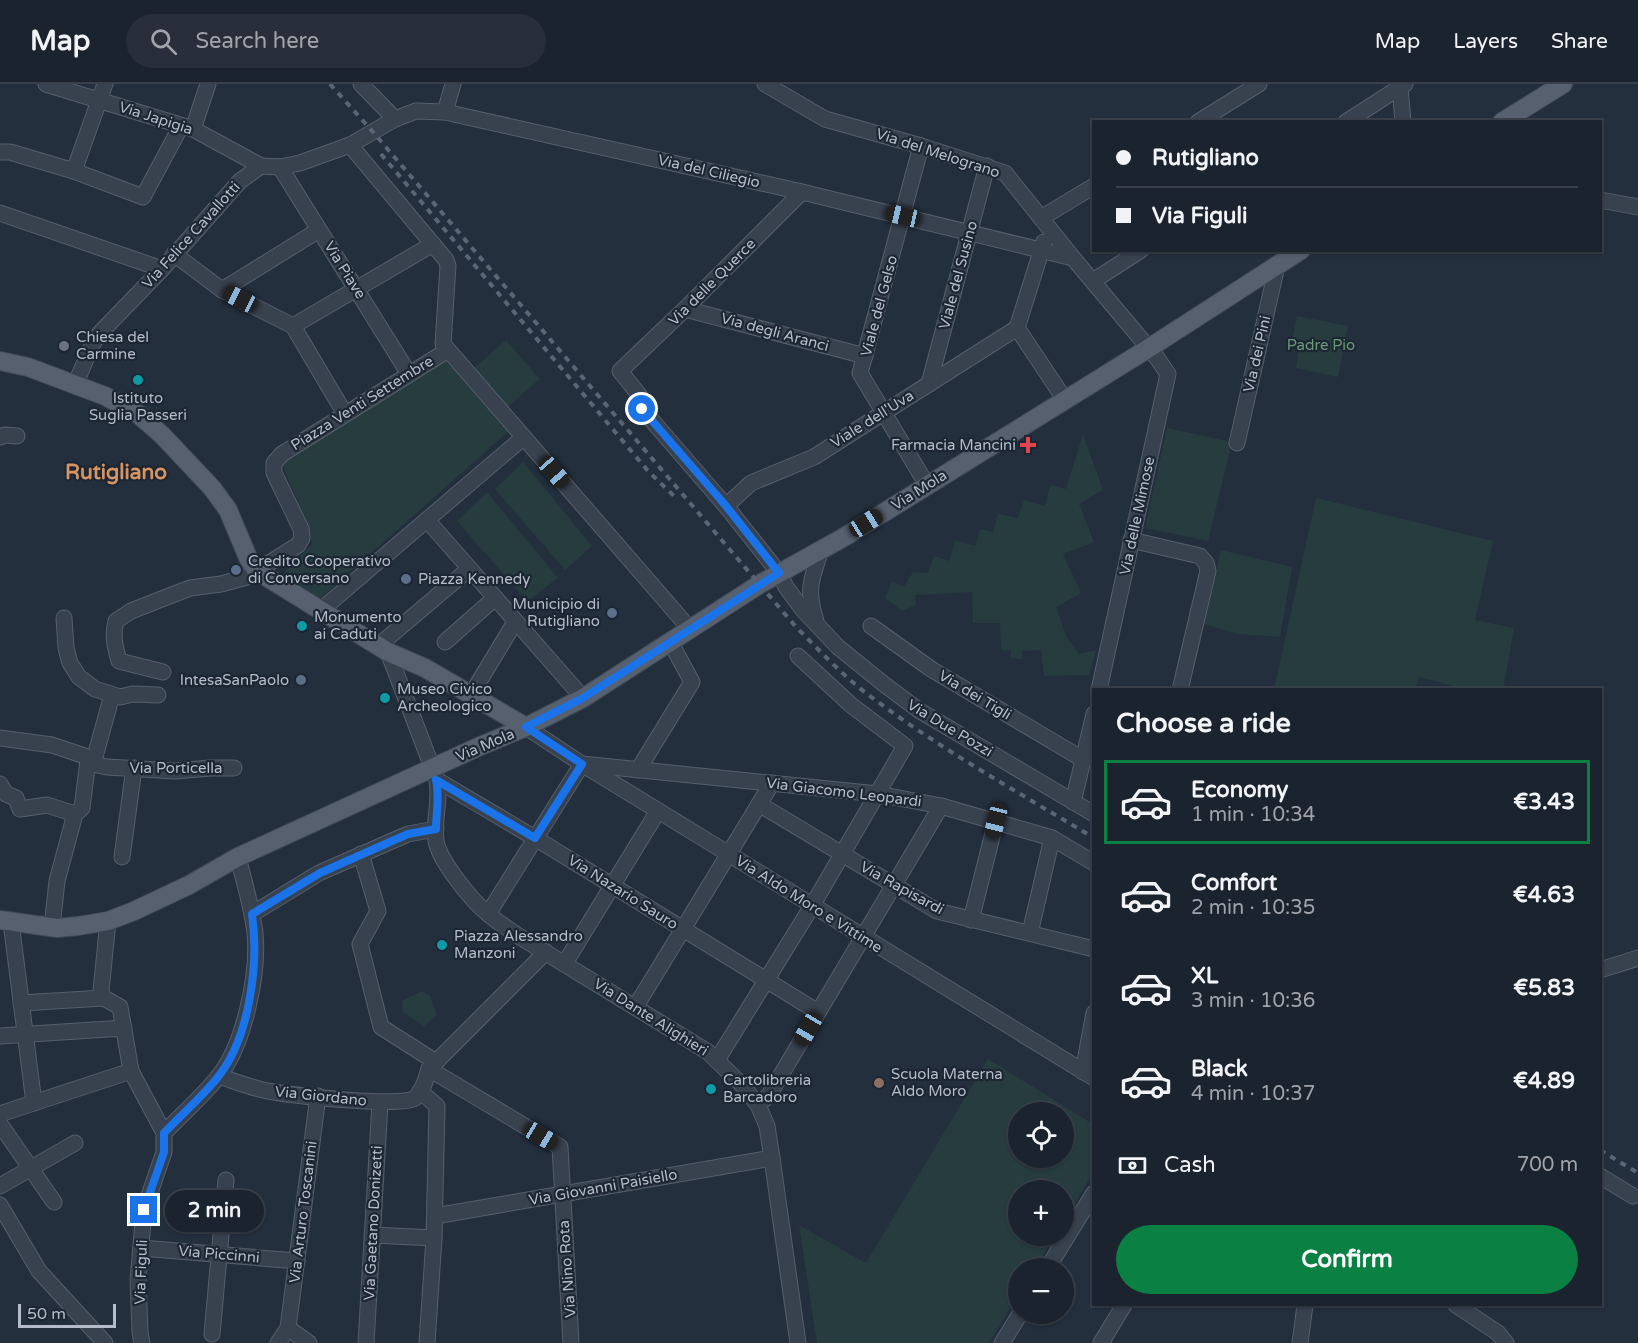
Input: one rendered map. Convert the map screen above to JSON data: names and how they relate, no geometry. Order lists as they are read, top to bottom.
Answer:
{
  "streets": {
    "main road": ["Via Mola"],
    "street": [
      "Via Japigia",
      "Via del Melograno",
      "Via del Ciliegio",
      "Via Felice Cavallotti",
      "Via Piave",
      "Viale del Susino",
      "Via delle Querce",
      "Viale del Gelso",
      "Via degli Aranci",
      "Via dei Pini",
      "Piazza Venti Settembre",
      "Viale dell'Uva",
      "Via delle Mimose",
      "Via dei Tigli",
      "Via Due Pozzi",
      "Via Porticella",
      "Via Giacomo Leopardi",
      "Via Rapisardi",
      "Via Nazario Sauro",
      "Via Aldo Moro e Vittime",
      "Via Dante Alighieri",
      "Via Giordano",
      "Via Giovanni Paisiello",
      "Via Arturo Toscanini",
      "Via Gaetano Donizetti",
      "Via Piccinni",
      "Via Nino Rota",
      "Via Figuli"
    ]
  },
  "crossings": [
    ["Via Japigia", "Via Felice Cavallotti"],
    ["Via del Melograno", "Via del Ciliegio"],
    ["Via del Melograno", "Viale del Susino"],
    ["Via del Melograno", "Viale del Gelso"],
    ["Via del Melograno", "Via Mola"],
    ["Via del Melograno", "Via delle Mimose"],
    ["Via del Ciliegio", "Viale del Susino"],
    ["Via del Ciliegio", "Via delle Querce"],
    ["Via del Ciliegio", "Viale del Gelso"],
    ["Via Piave", "Piazza Venti Settembre"],
    ["Viale del Susino", "Viale dell'Uva"],
    ["Via delle Querce", "Via degli Aranci"],
    ["Via delle Querce", "Via Due Pozzi"],
    ["Viale del Gelso", "Via degli Aranci"],
    ["Viale del Gelso", "Viale dell'Uva"],
    ["Viale del Gelso", "Via Mola"],
    ["Via dei Pini", "Via Mola"],
    ["Viale dell'Uva", "Via Due Pozzi"],
    ["Via Mola", "Via delle Mimose"],
    ["Via Mola", "Via Due Pozzi"],
    ["Via Mola", "Via Nazario Sauro"],
    ["Via Mola", "Via Aldo Moro e Vittime"],
    ["Via Mola", "Via Dante Alighieri"],
    ["Via Giacomo Leopardi", "Via Aldo Moro e Vittime"],
    ["Via Nazario Sauro", "Via Dante Alighieri"],
    ["Via Dante Alighieri", "Via Giovanni Paisiello"],
    ["Via Giordano", "Via Arturo Toscanini"],
    ["Via Giordano", "Via Gaetano Donizetti"],
    ["Via Giovanni Paisiello", "Via Nino Rota"],
    ["Via Arturo Toscanini", "Via Piccinni"],
    ["Via Piccinni", "Via Figuli"]
  ],
  "districts": ["Rutigliano"],
  "parks": ["Padre Pio"],
  "places": {
    "other": [
      "Chiesa del Carmine",
      "Istituto Suglia Passeri",
      "Credito Cooperativo di Conversano",
      "Piazza Kennedy",
      "Municipio di Rutigliano",
      "Monumento ai Caduti",
      "IntesaSanPaolo",
      "Museo Civico Archeologico",
      "Piazza Alessandro Manzoni",
      "Scuola Materna Aldo Moro",
      "Cartolibreria Barcadoro"
    ],
    "health": ["Farmacia Mancini"]
  },
  "scale_bar": "50 m",
  "page": {
    "header": "Map",
    "search": "Search here",
    "nav": ["Map", "Layers", "Share"],
    "banner": ["Rutigliano", "Via Figuli"],
    "heading": "Choose a ride",
    "list": [
      {
        "name": "Economy",
        "note": "1 min · 10:34",
        "value": "€3.43"
      },
      {
        "name": "Comfort",
        "note": "2 min · 10:35",
        "value": "€4.63"
      },
      {
        "name": "XL",
        "note": "3 min · 10:36",
        "value": "€5.83"
      },
      {
        "name": "Black",
        "note": "4 min · 10:37",
        "value": "€4.89"
      }
    ],
    "map_buttons": ["+", "−"],
    "pay": ["Cash", "700 m"],
    "bubble": "2 min",
    "buttons": "Confirm",
    "scale": "50 m"
  }
}
